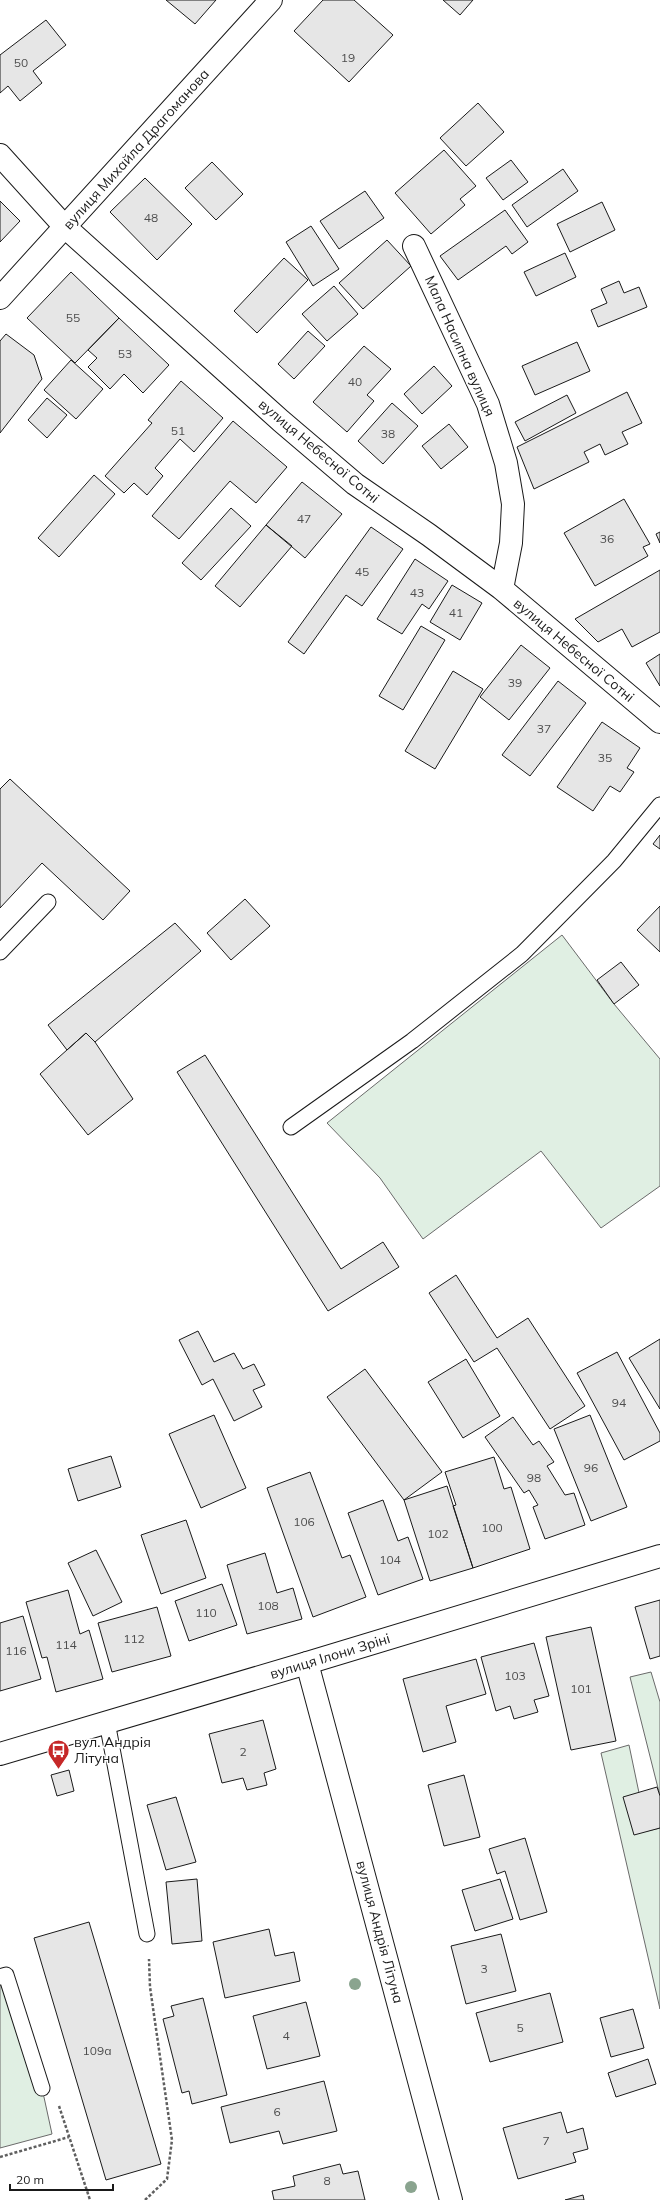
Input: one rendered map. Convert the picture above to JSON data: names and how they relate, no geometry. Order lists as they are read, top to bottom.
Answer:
{
  "streets": {
    "street": [
      "вулиця Михайла Драгоманова",
      "Мала Насипна вулиця",
      "вулиця Небесної Сотні",
      "вулиця Ілони Зріні",
      "вулиця Андрія Літуна"
    ]
  },
  "crossings": [
    ["вулиця Михайла Драгоманова", "вулиця Небесної Сотні"],
    ["Мала Насипна вулиця", "вулиця Небесної Сотні"],
    ["вулиця Ілони Зріні", "вулиця Андрія Літуна"]
  ],
  "places": {
    "bus stop": ["вул. Андрія Літуна"]
  },
  "house_numbers": [
    "19",
    "50",
    "48",
    "55",
    "53",
    "40",
    "51",
    "38",
    "47",
    "36",
    "45",
    "43",
    "41",
    "39",
    "37",
    "35",
    "94",
    "96",
    "98",
    "106",
    "100",
    "102",
    "104",
    "108",
    "110",
    "112",
    "114",
    "116",
    "103",
    "101",
    "2",
    "3",
    "5",
    "4",
    "109а",
    "6",
    "7",
    "8"
  ],
  "scale_bar": "20 m"
}
